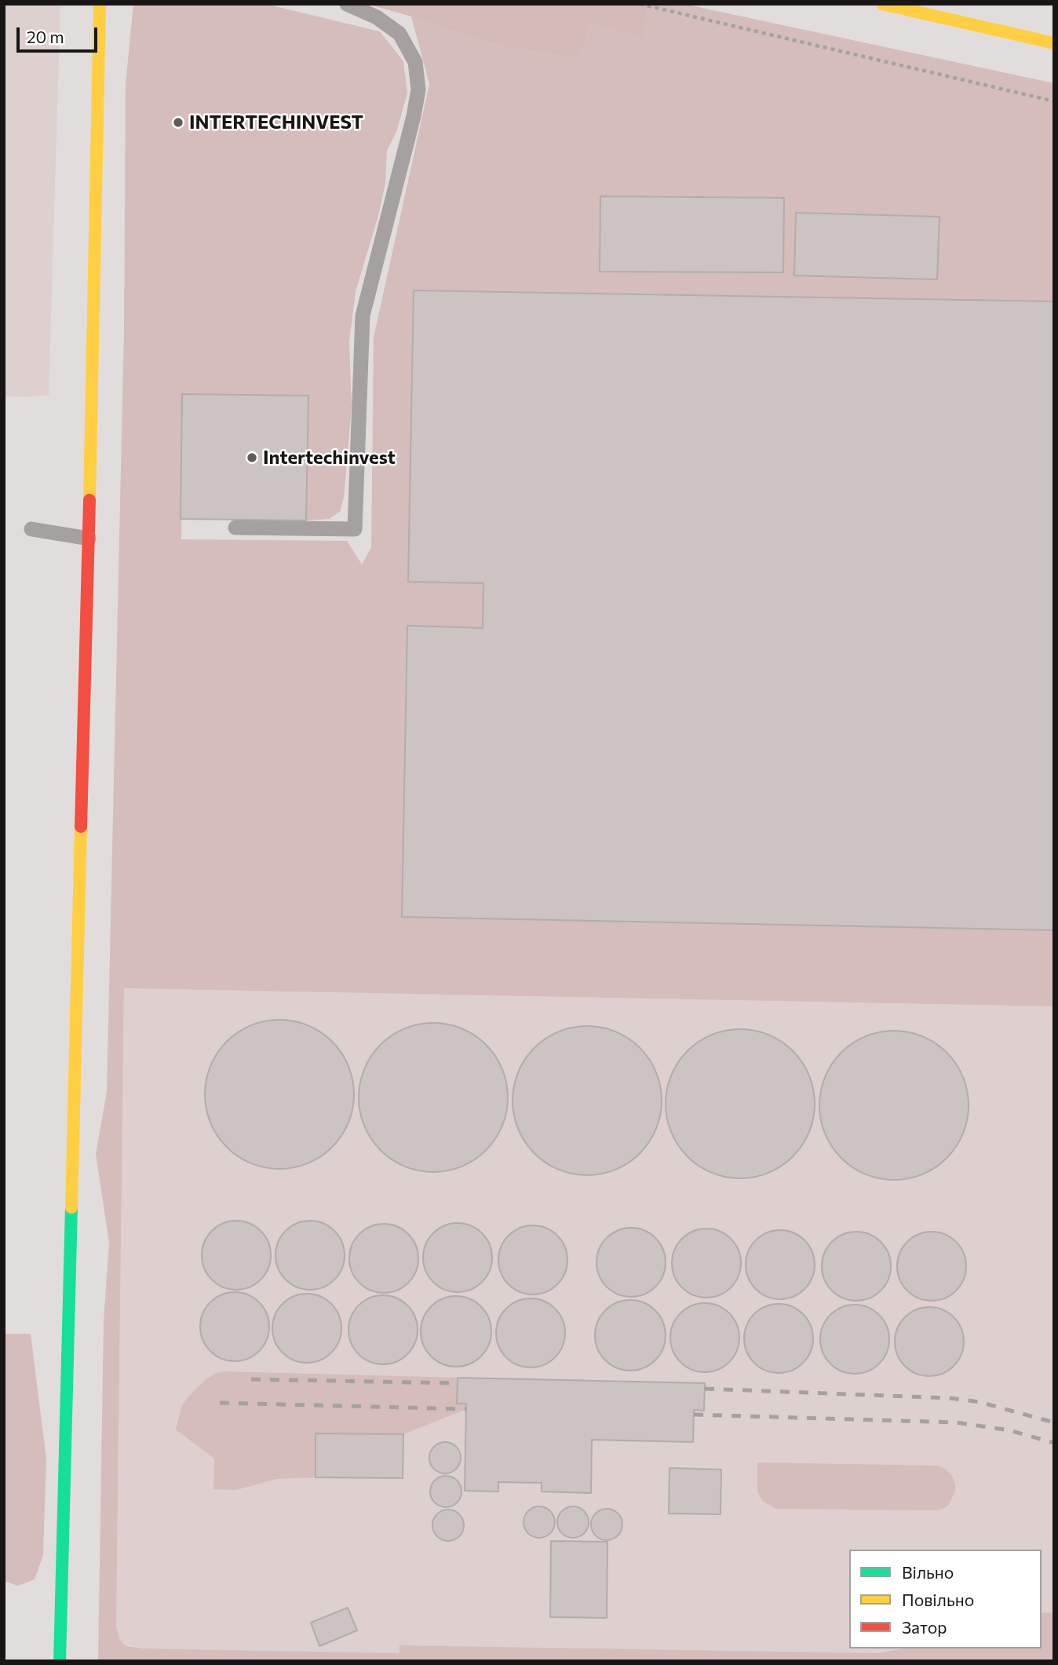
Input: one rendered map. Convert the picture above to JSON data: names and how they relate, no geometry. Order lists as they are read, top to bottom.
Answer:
{
  "places": ["INTERTECHINVEST", "Intertechinvest"],
  "legend": ["Вільно", "Повільно", "Затор"],
  "scale_bar": "20 m"
}
